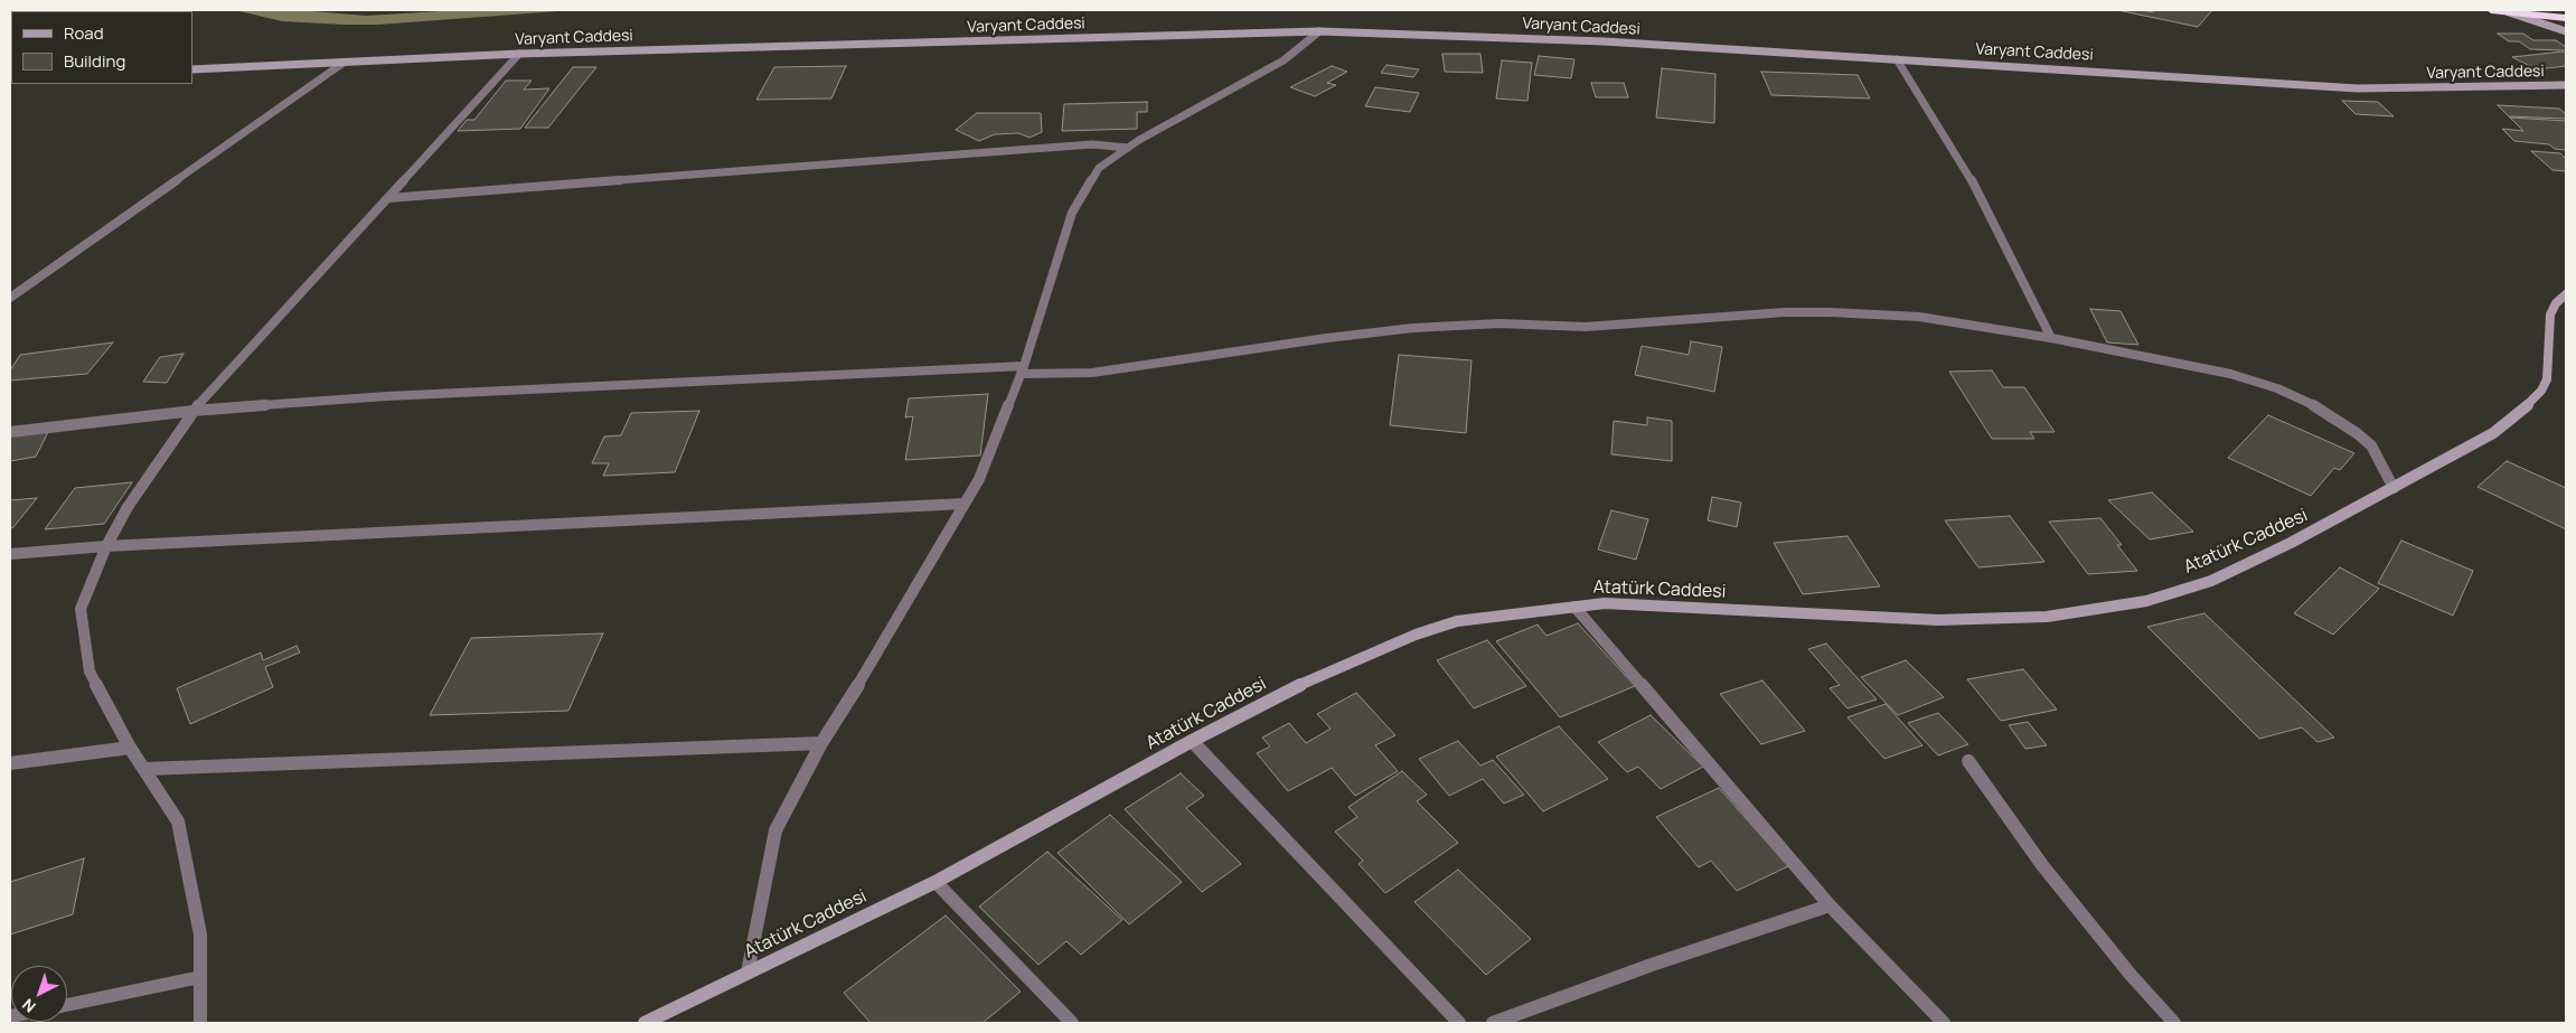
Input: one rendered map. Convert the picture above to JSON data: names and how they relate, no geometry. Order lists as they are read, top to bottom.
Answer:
{
  "streets": {
    "street": ["Varyant Caddesi", "Atatürk Caddesi"]
  },
  "legend": ["Road", "Building"],
  "north": "bottom left"
}
